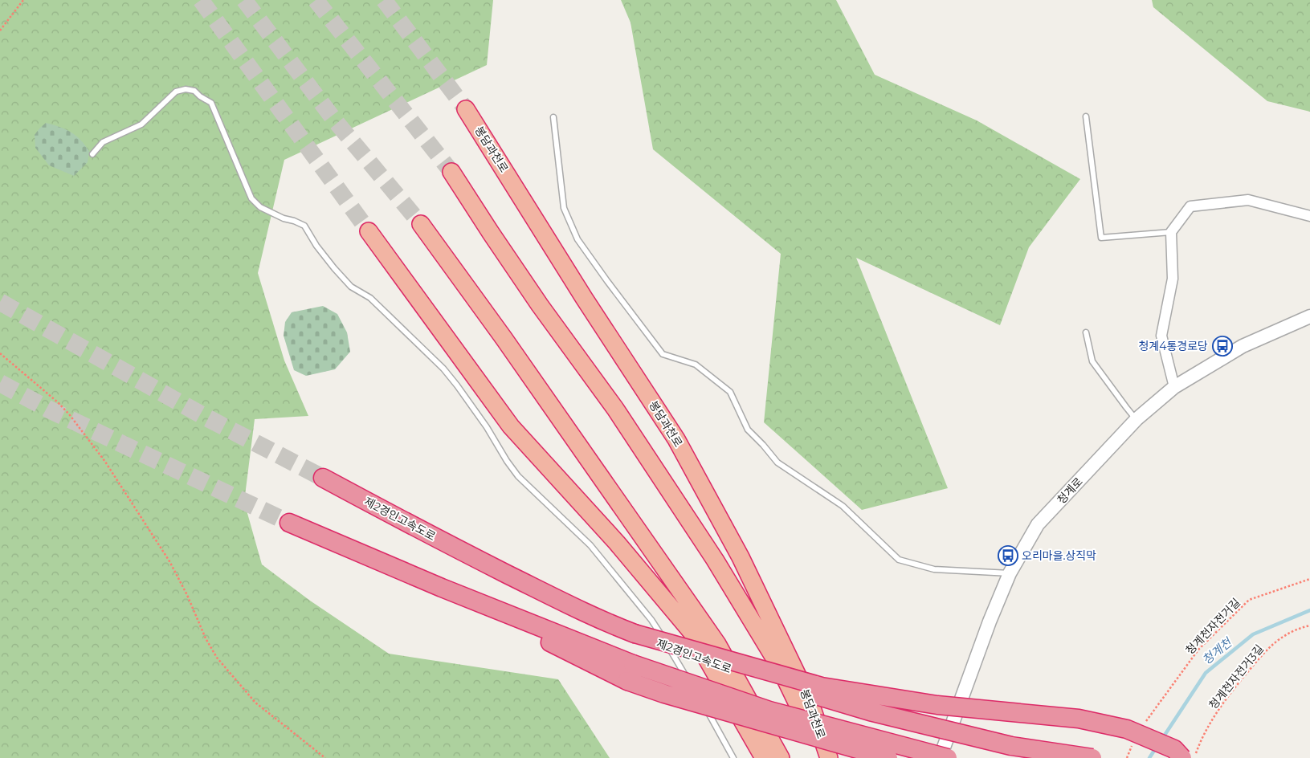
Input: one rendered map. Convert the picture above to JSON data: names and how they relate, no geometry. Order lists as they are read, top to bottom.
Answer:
{
  "streets": {
    "highway": ["봉담과천로", "제2경인고속도로"],
    "street": ["청계로"],
    "path": ["청계천자전거길", "청계천자전거3길"]
  },
  "water": ["청계천"],
  "places": {
    "bus stop": ["청계4통경로당", "오리마을.상직막"]
  }
}
